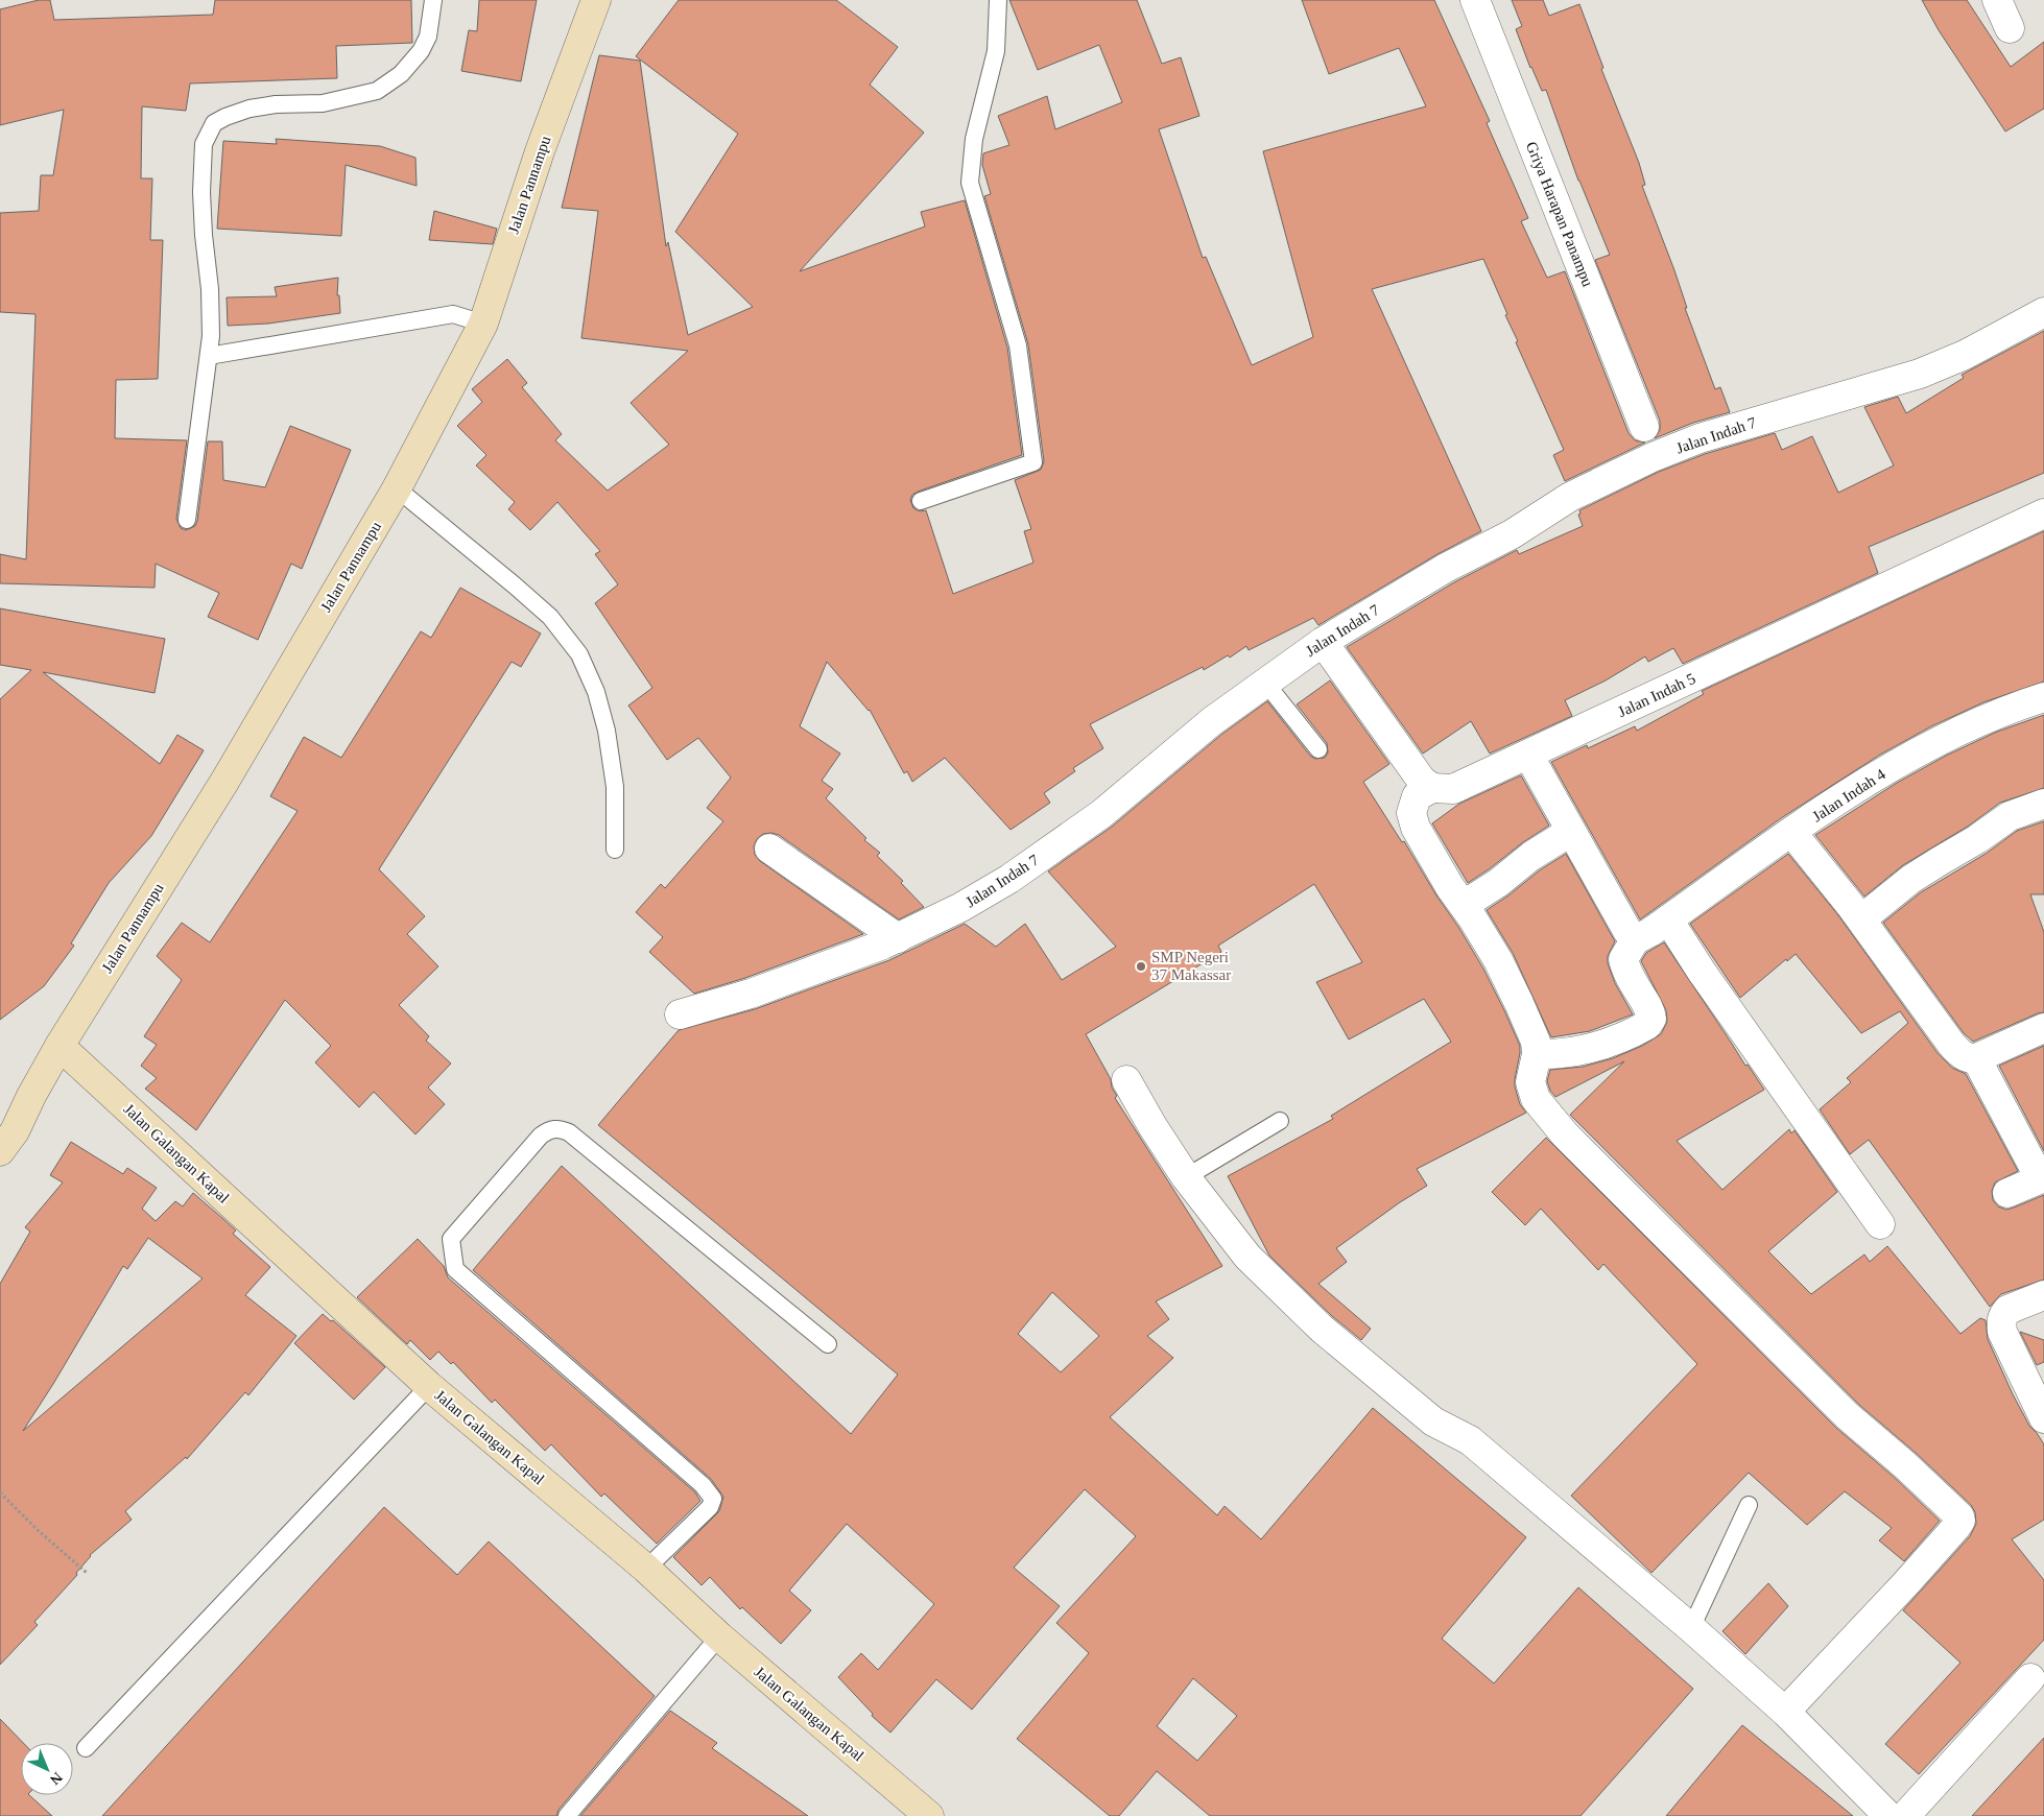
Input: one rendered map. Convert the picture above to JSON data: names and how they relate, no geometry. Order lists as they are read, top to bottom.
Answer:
{
  "streets": {
    "main road": ["Jalan Pannampu", "Jalan Galangan Kapal"],
    "street": [
      "Griya Harapan Panampu",
      "Jalan Indah 7",
      "Jalan Indah 5",
      "Jalan Indah 4"
    ]
  },
  "crossings": [
    ["Jalan Pannampu", "Jalan Galangan Kapal"]
  ],
  "places": ["SMP Negeri 37 Makassar"],
  "north": "bottom right"
}
